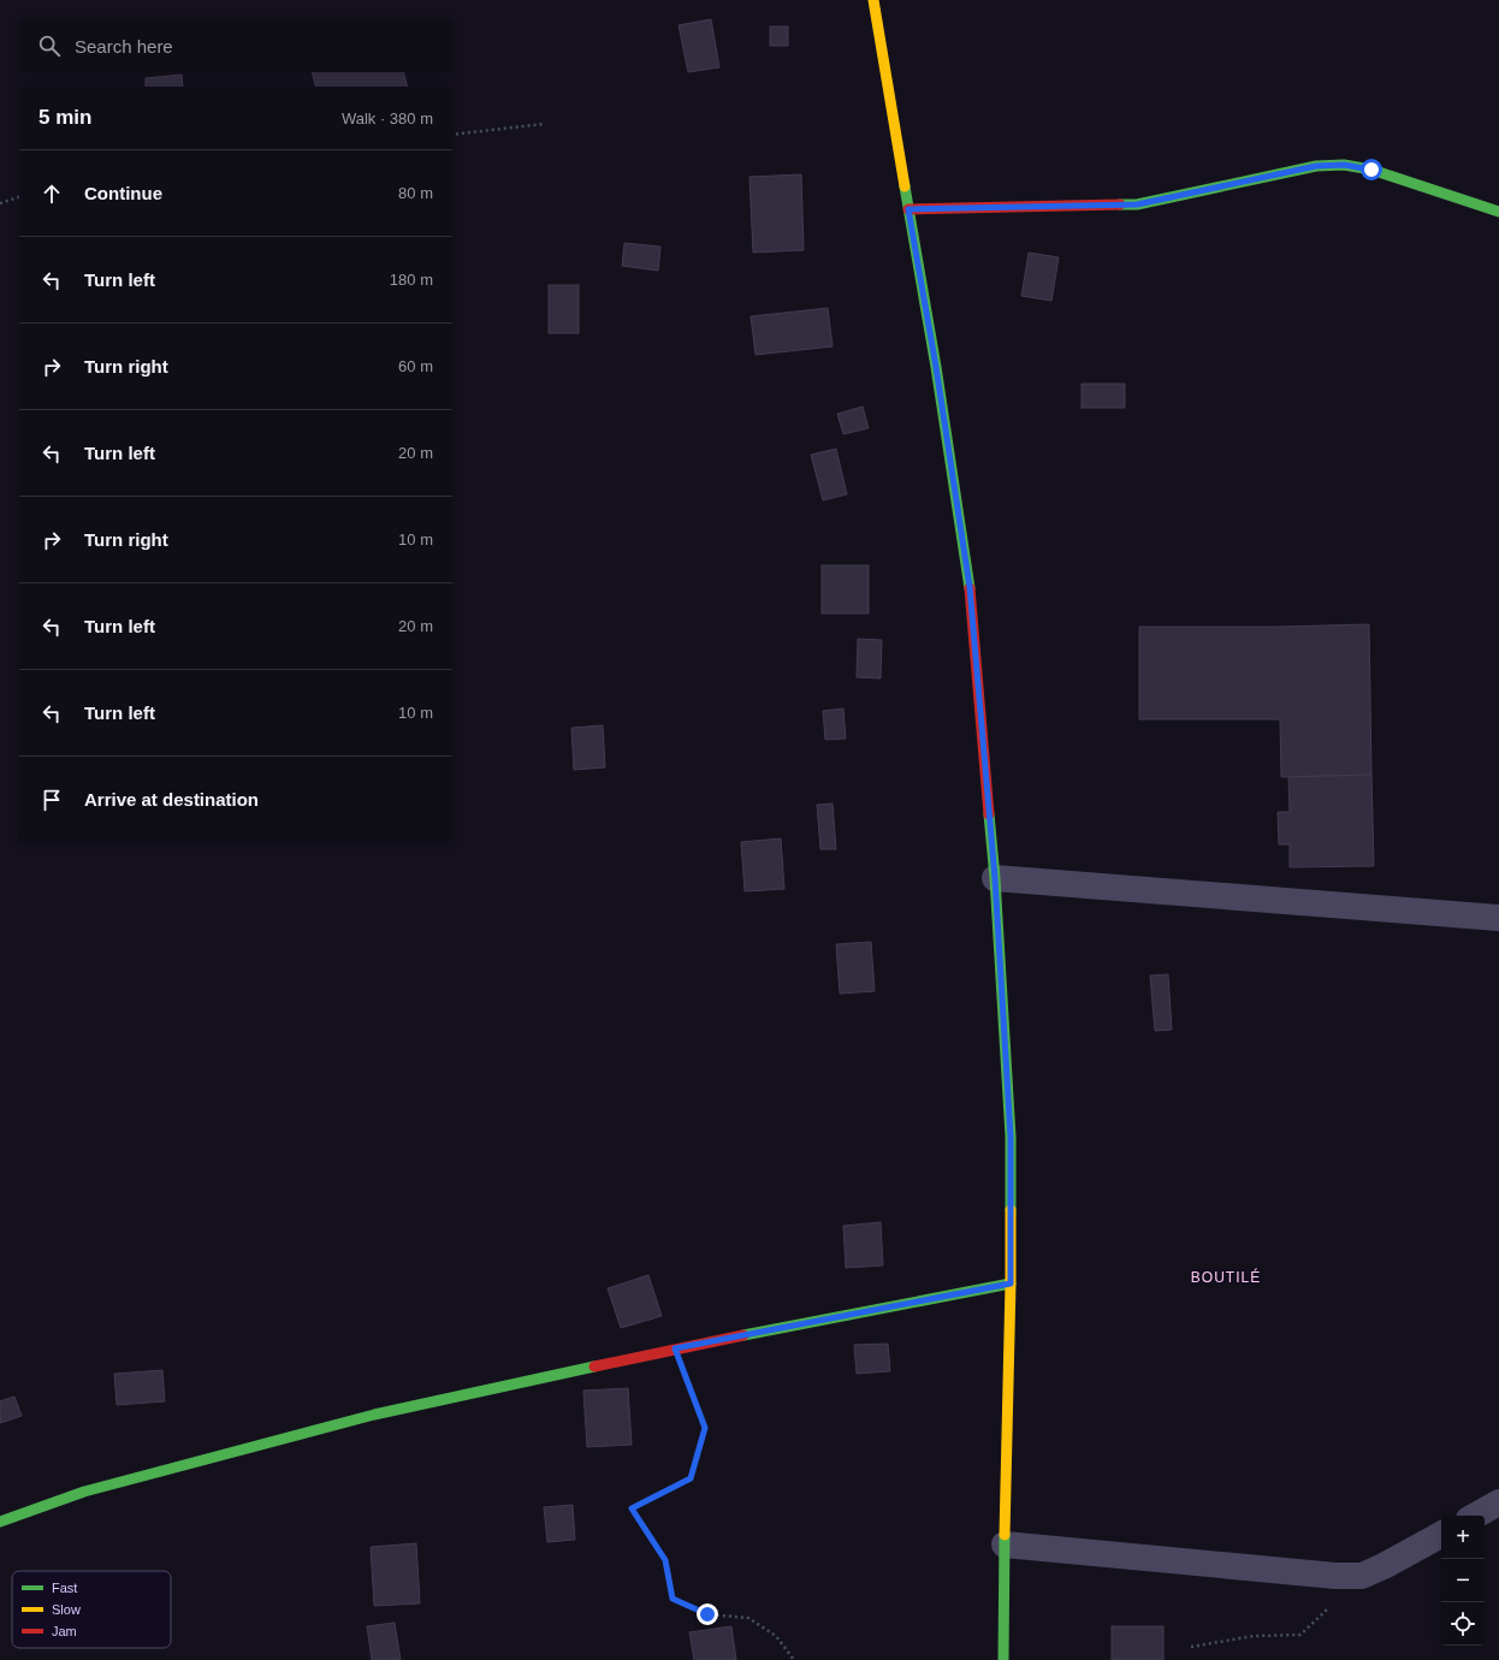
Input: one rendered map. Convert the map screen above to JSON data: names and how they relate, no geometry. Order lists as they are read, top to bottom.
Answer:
{
  "districts": ["BOUTILÉ"],
  "legend": ["Fast", "Slow", "Jam"],
  "page": {
    "search": "Search here",
    "heading": ["5 min", "Walk · 380 m"],
    "list": [
      ["Continue", "80 m"],
      ["Turn left", "180 m"],
      ["Turn right", "60 m"],
      ["Turn left", "20 m"],
      ["Turn right", "10 m"],
      ["Turn left", "20 m"],
      ["Turn left", "10 m"],
      "Arrive at destination"
    ],
    "map_buttons": ["+", "−"]
  }
}
